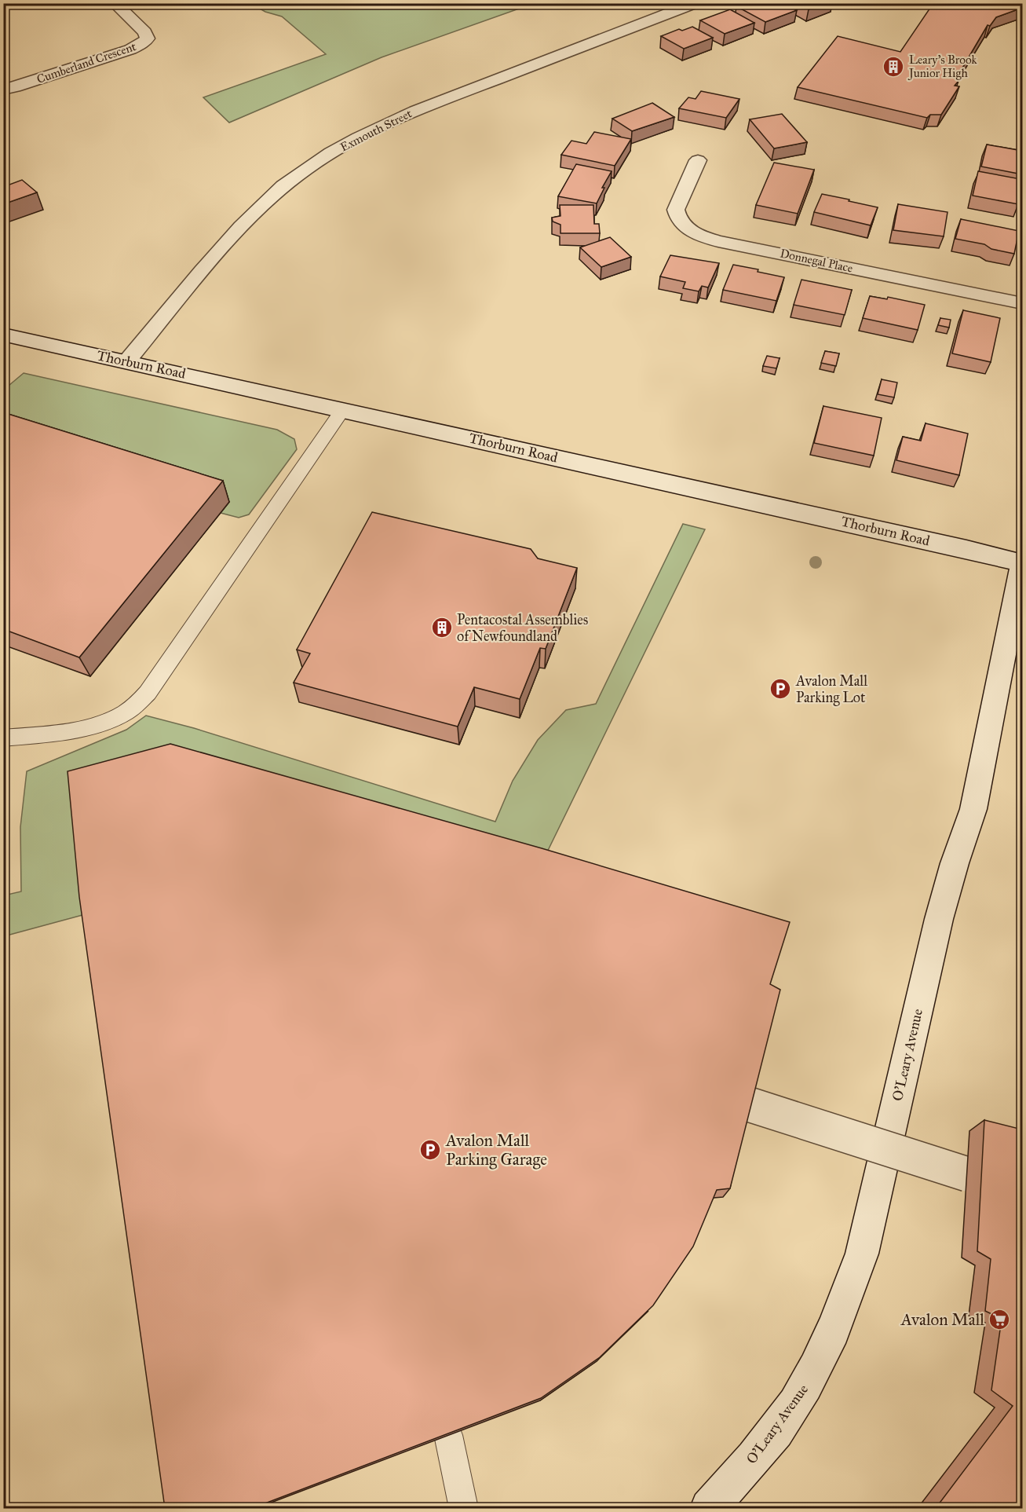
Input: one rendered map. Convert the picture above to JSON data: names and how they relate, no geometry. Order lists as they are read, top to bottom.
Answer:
{
  "streets": {
    "street": [
      "Cumberland Crescent",
      "Exmouth Street",
      "Donnegal Place",
      "Thorburn Road",
      "O'Leary Avenue"
    ]
  },
  "crossings": [
    ["Exmouth Street", "Thorburn Road"],
    ["Thorburn Road", "O'Leary Avenue"]
  ],
  "places": {
    "building": ["Leary's Brook Junior High", "Pentacostal Assemblies of Newfoundland"],
    "parking": ["Avalon Mall Parking Lot", "Avalon Mall Parking Garage"],
    "supermarket": ["Avalon Mall"]
  }
}
